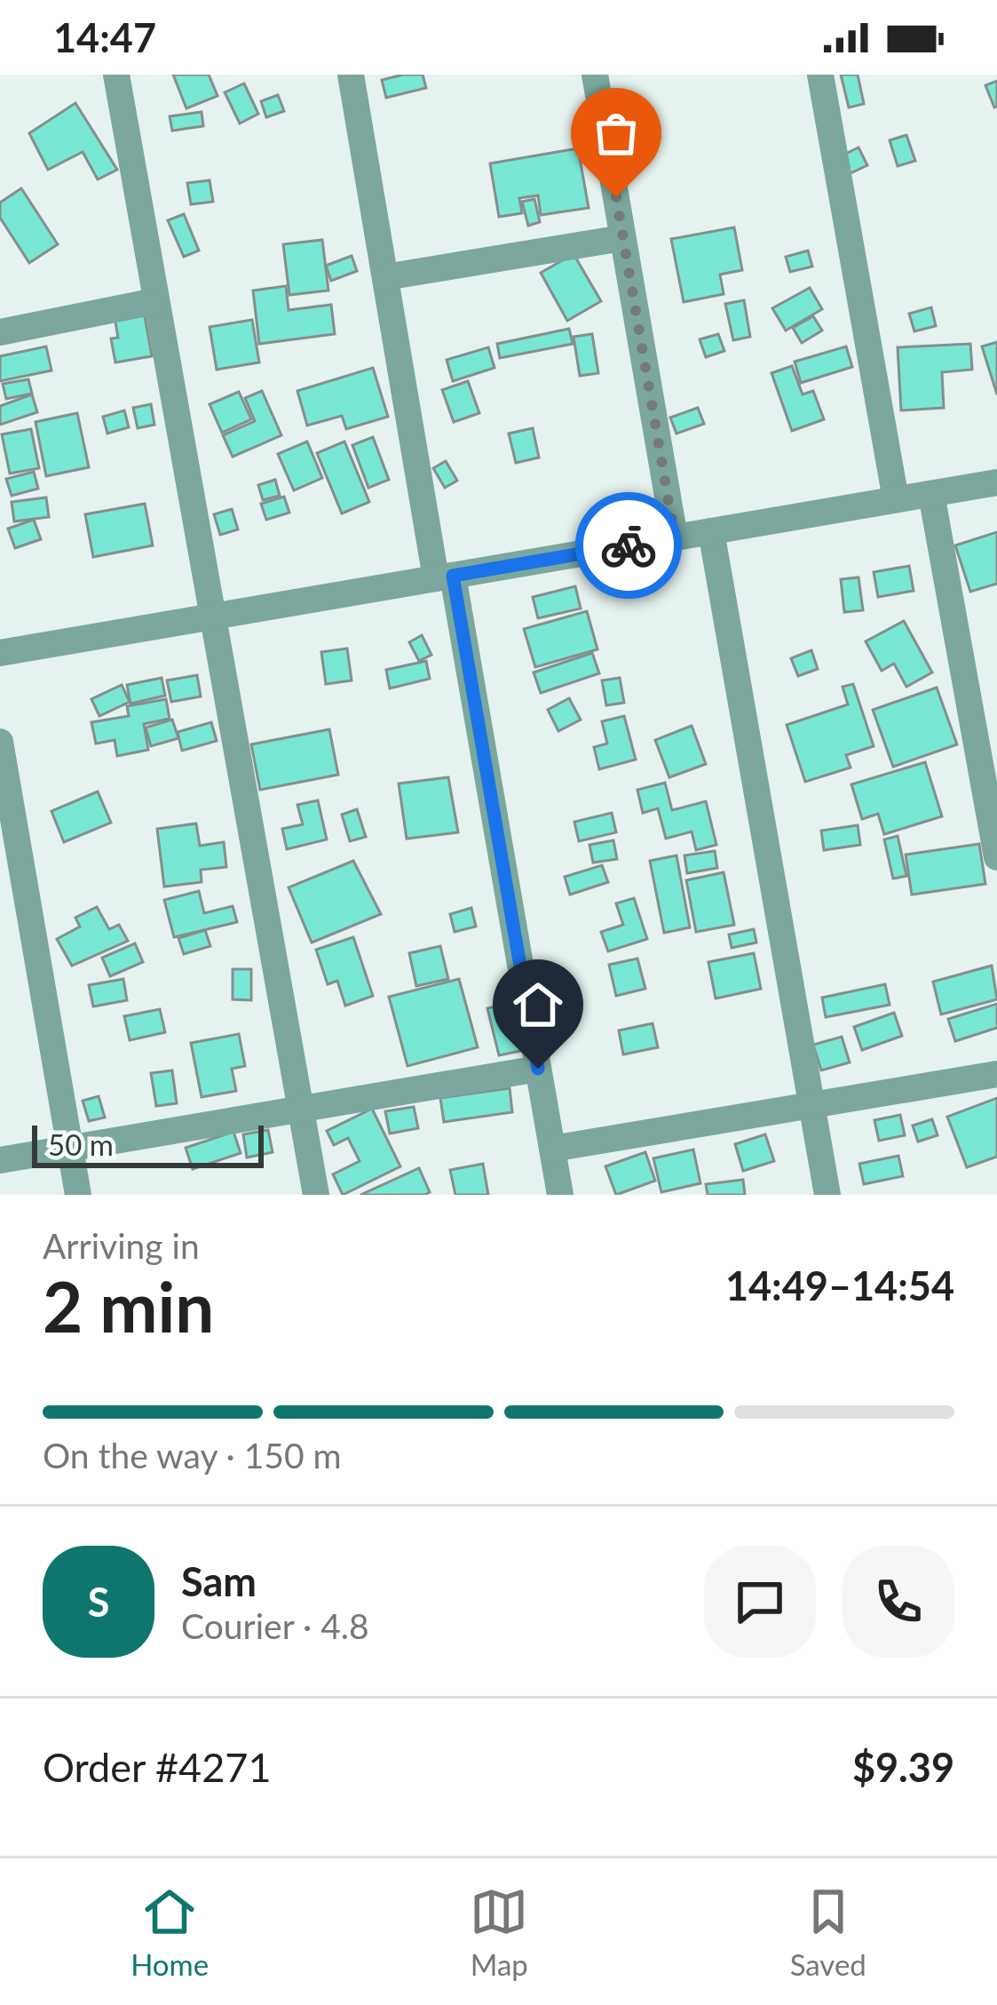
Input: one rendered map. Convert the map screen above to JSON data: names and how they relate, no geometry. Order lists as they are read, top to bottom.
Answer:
{
  "scale_bar": "50 m",
  "page": {
    "status": "14:47",
    "scale": "50 m",
    "heading": ["2 min", "Arriving in", "14:49–14:54"],
    "panel": [
      "Sam",
      "Courier · 4.8",
      "Order #4271",
      "$9.39"
    ],
    "bar": "On the way · 150 m",
    "round": "S",
    "tabs": ["Home", "Map", "Saved"]
  }
}
